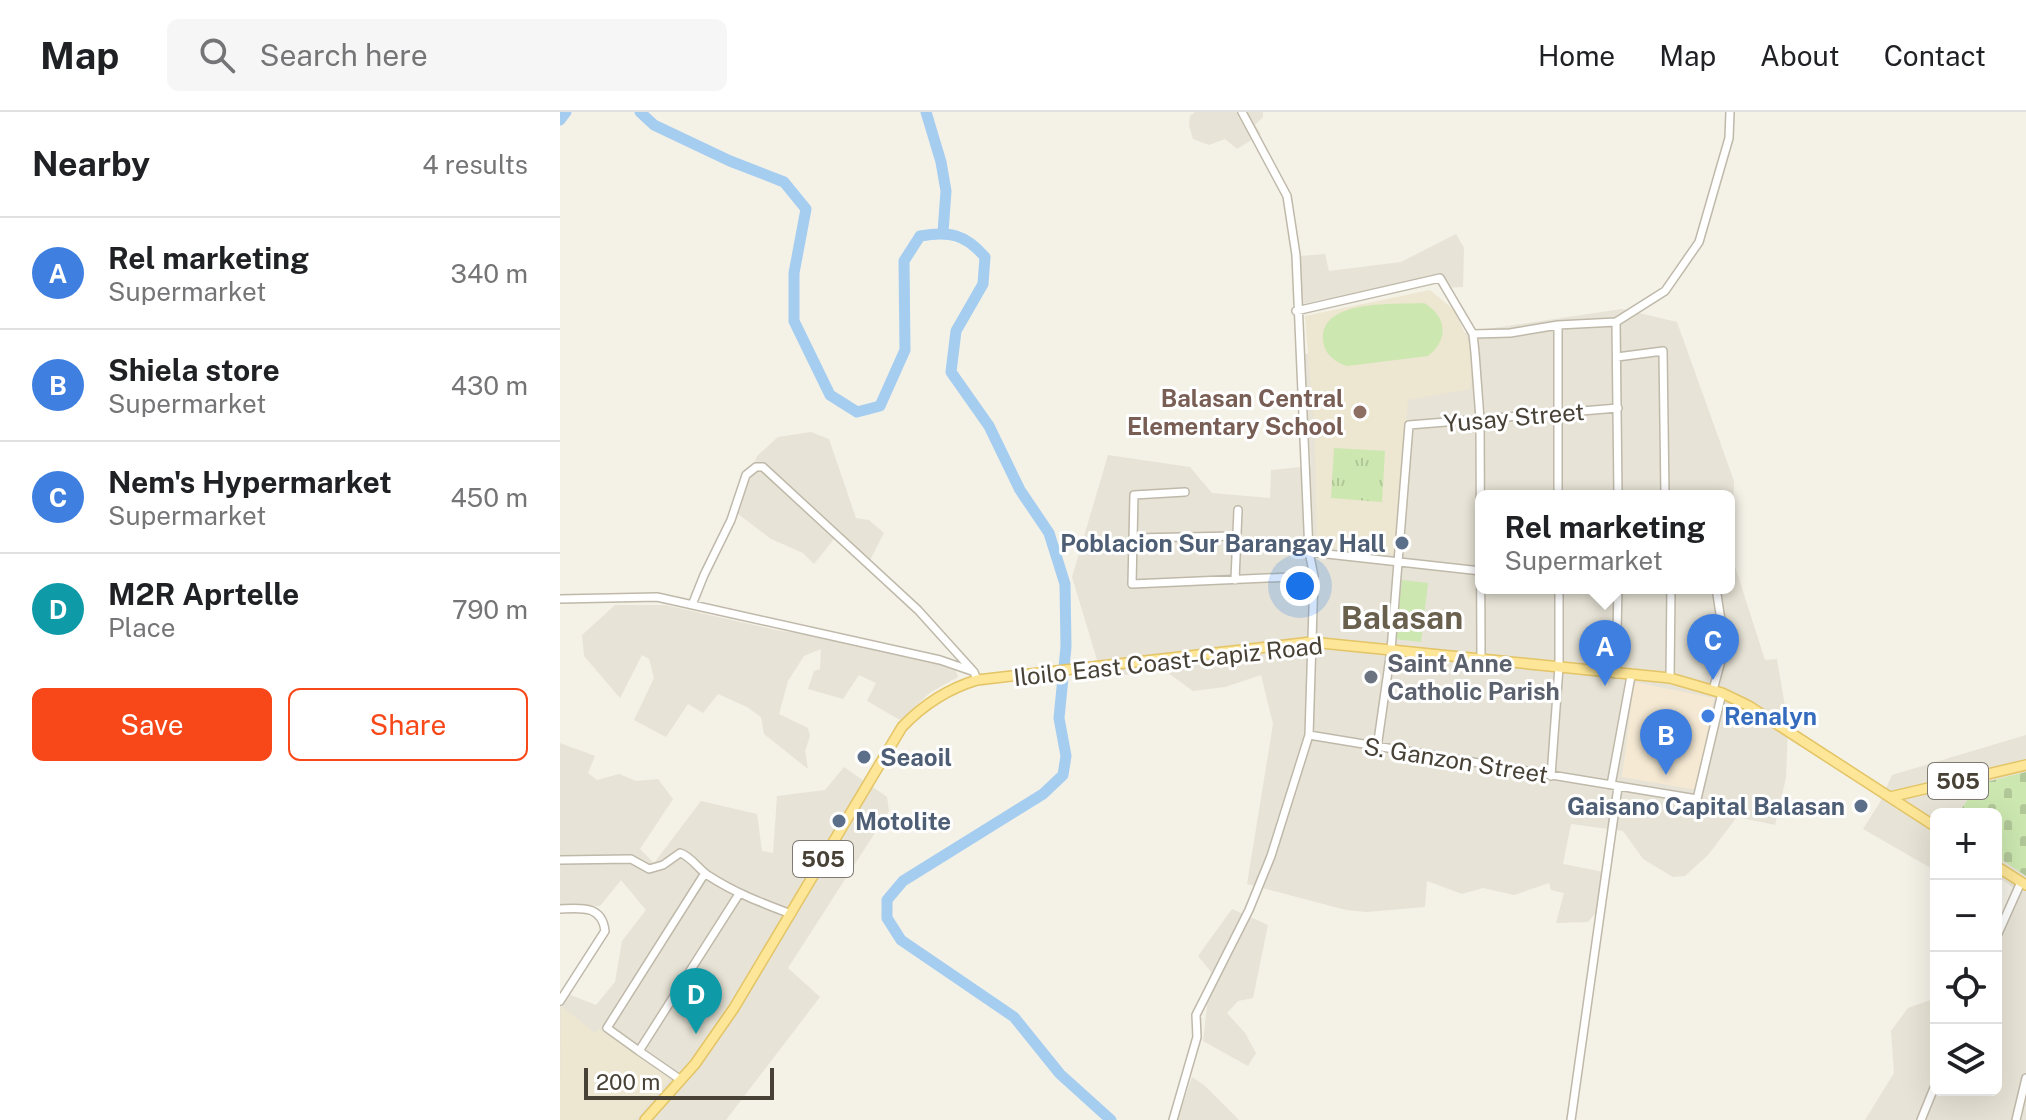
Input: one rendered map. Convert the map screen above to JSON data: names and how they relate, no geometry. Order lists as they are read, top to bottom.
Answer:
{
  "streets": {
    "main road": ["Iloilo East Coast-Capiz Road", "505"],
    "street": ["Yusay Street", "S. Ganzon Street"]
  },
  "crossings": [
    ["Iloilo East Coast-Capiz Road", "S. Ganzon Street"],
    ["Iloilo East Coast-Capiz Road", "505"]
  ],
  "districts": ["Balasan"],
  "places": [
    "Balasan Central Elementary School",
    "Poblacion Sur Barangay Hall",
    "Saint Anne Catholic Parish",
    "Renalyn",
    "Seaoil",
    "Gaisano Capital Balasan",
    "Motolite"
  ],
  "scale_bar": "200 m",
  "page": {
    "header": "Map",
    "search": "Search here",
    "nav": [
      "Home",
      "Map",
      "About",
      "Contact"
    ],
    "heading": ["Nearby", "4 results"],
    "list": [
      {
        "mark": "A",
        "name": "Rel marketing",
        "note": "Supermarket",
        "value": "340 m"
      },
      {
        "mark": "B",
        "name": "Shiela store",
        "note": "Supermarket",
        "value": "430 m"
      },
      {
        "mark": "C",
        "name": "Nem's Hypermarket",
        "note": "Supermarket",
        "value": "450 m"
      },
      {
        "mark": "D",
        "name": "M2R Aprtelle",
        "note": "Place",
        "value": "790 m"
      }
    ],
    "popup": ["Rel marketing", "Supermarket"],
    "pins": [
      "C",
      "A",
      "B",
      "D"
    ],
    "buttons": ["Save", "Share"],
    "map_buttons": ["+", "−"],
    "scale": "200 m"
  }
}
